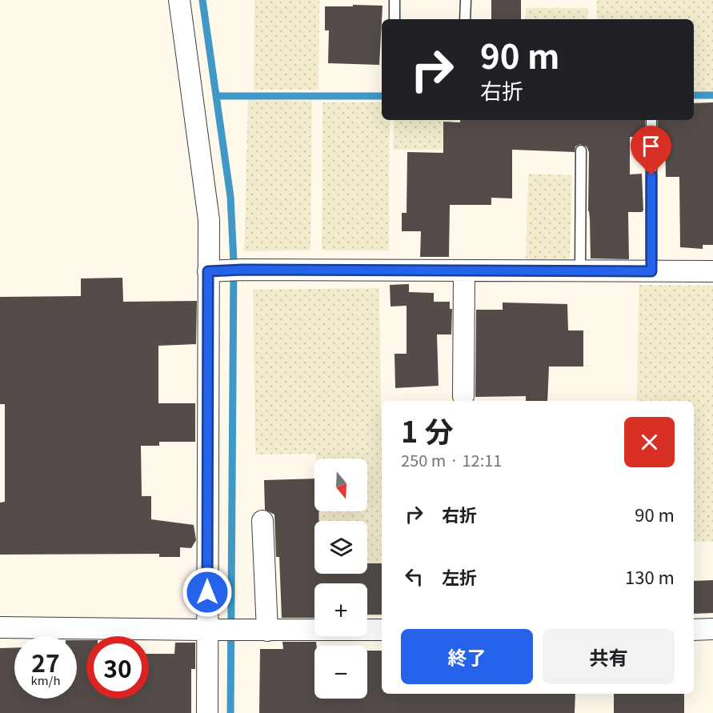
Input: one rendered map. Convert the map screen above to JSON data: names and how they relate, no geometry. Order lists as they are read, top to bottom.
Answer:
{
  "north": "bottom",
  "page": {
    "turn": ["90 m", "右折"],
    "heading": ["1 分", "250 m · 12:11"],
    "map_buttons": ["+", "−"],
    "list": [
      {
        "name": "右折",
        "value": "90 m"
      },
      {
        "name": "左折",
        "value": "130 m"
      }
    ],
    "buttons": ["終了", "共有"],
    "speed": "27 km/h",
    "limit": "30"
  }
}
